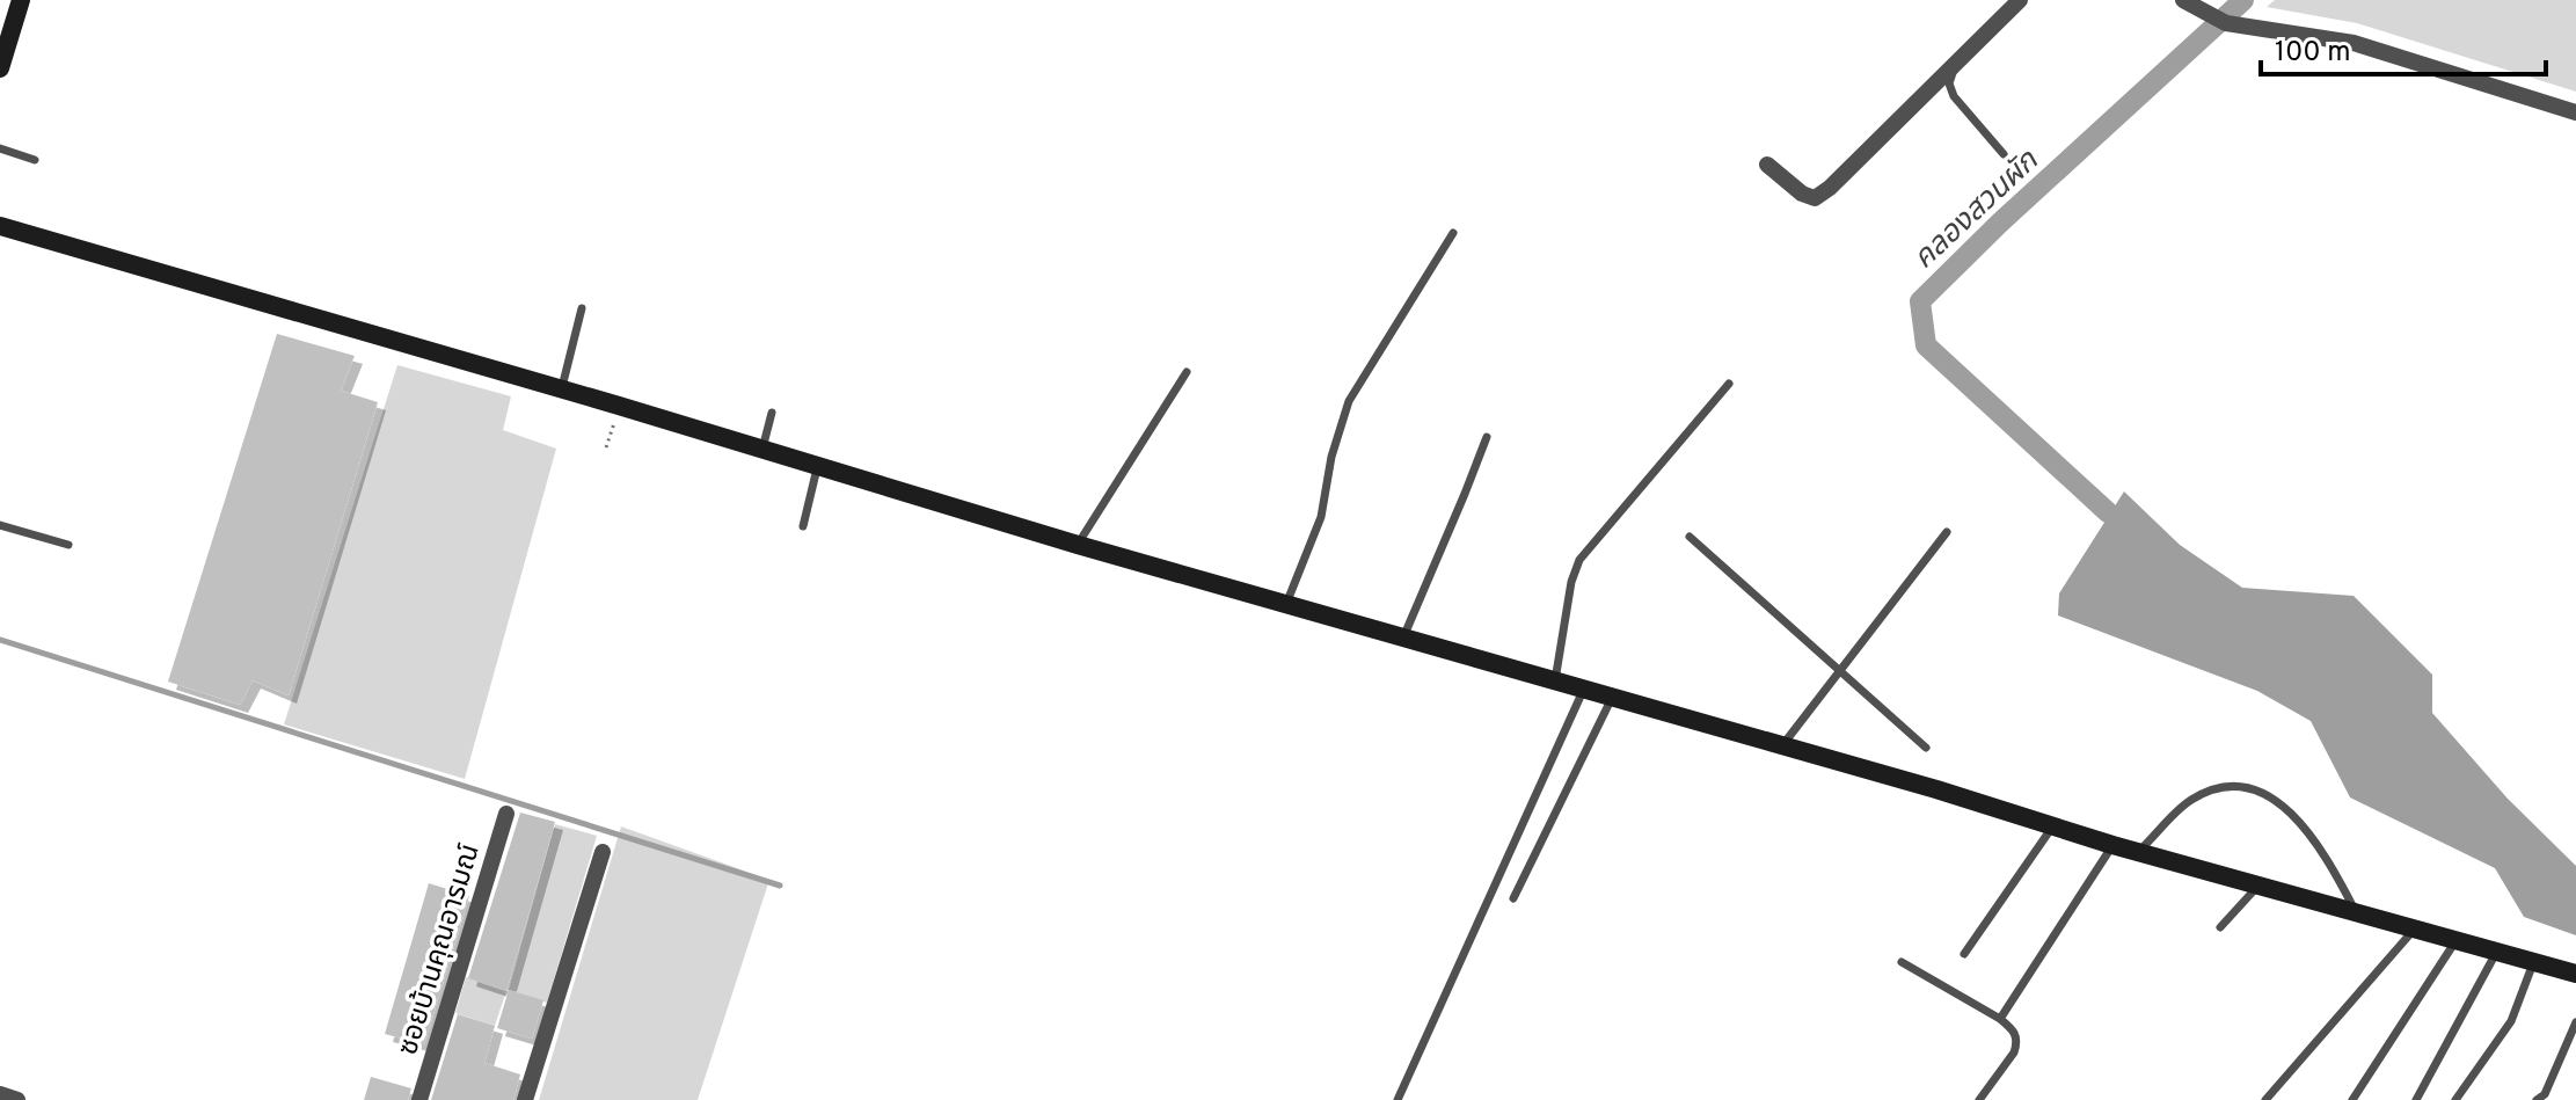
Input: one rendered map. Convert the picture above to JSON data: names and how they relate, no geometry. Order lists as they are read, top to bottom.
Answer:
{
  "streets": {
    "street": ["ซอยบ้านคุณอารมณ์"]
  },
  "water": ["คลองสวนผัก"],
  "scale_bar": "100 m"
}
